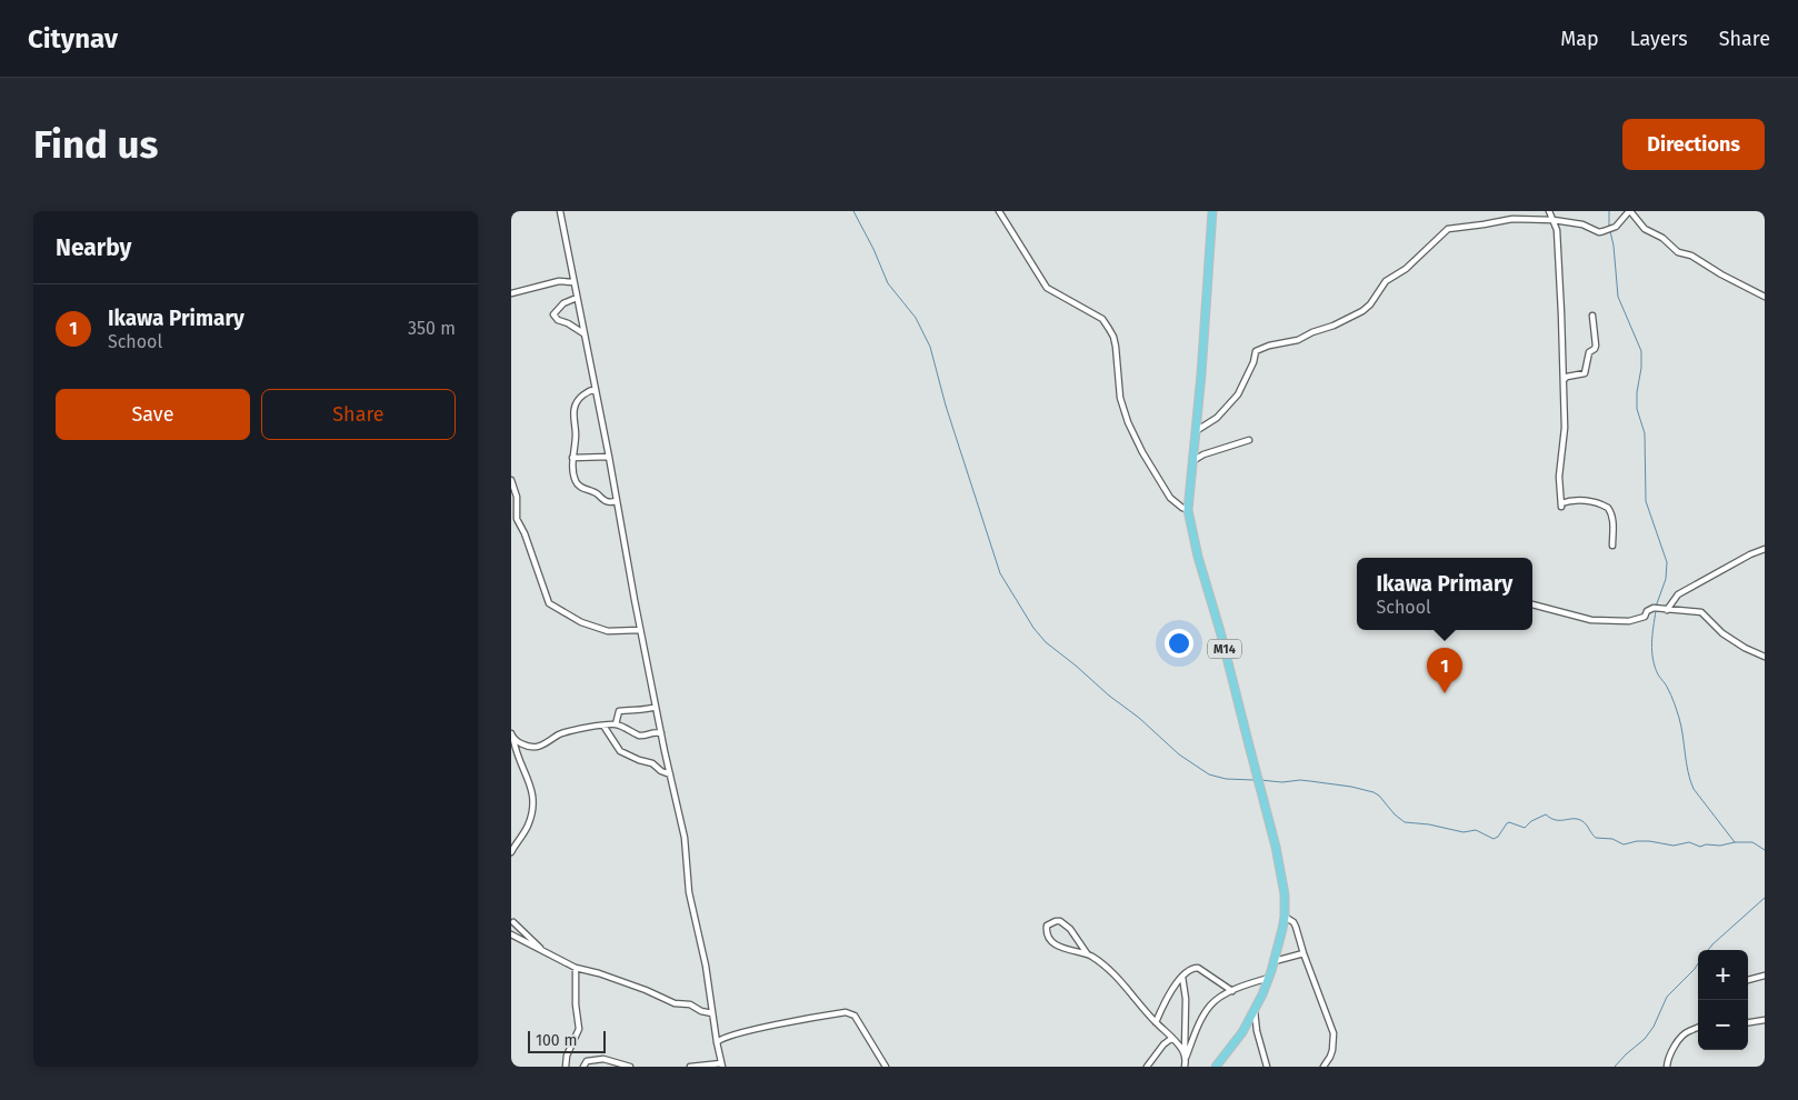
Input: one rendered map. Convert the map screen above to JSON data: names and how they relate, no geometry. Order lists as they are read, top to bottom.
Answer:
{
  "streets": {
    "main road": ["M14"]
  },
  "scale_bar": "100 m",
  "page": {
    "header": "Citynav",
    "nav": ["Map", "Layers", "Share"],
    "buttons": [
      "Directions",
      ["Save", "Share"]
    ],
    "title": "Find us",
    "heading": "Nearby",
    "list": [
      {
        "mark": "1",
        "name": "Ikawa Primary",
        "note": "School",
        "value": "350 m"
      }
    ],
    "popup": ["Ikawa Primary", "School"],
    "pins": "1",
    "map_buttons": ["+", "−"],
    "scale": "100 m"
  }
}
